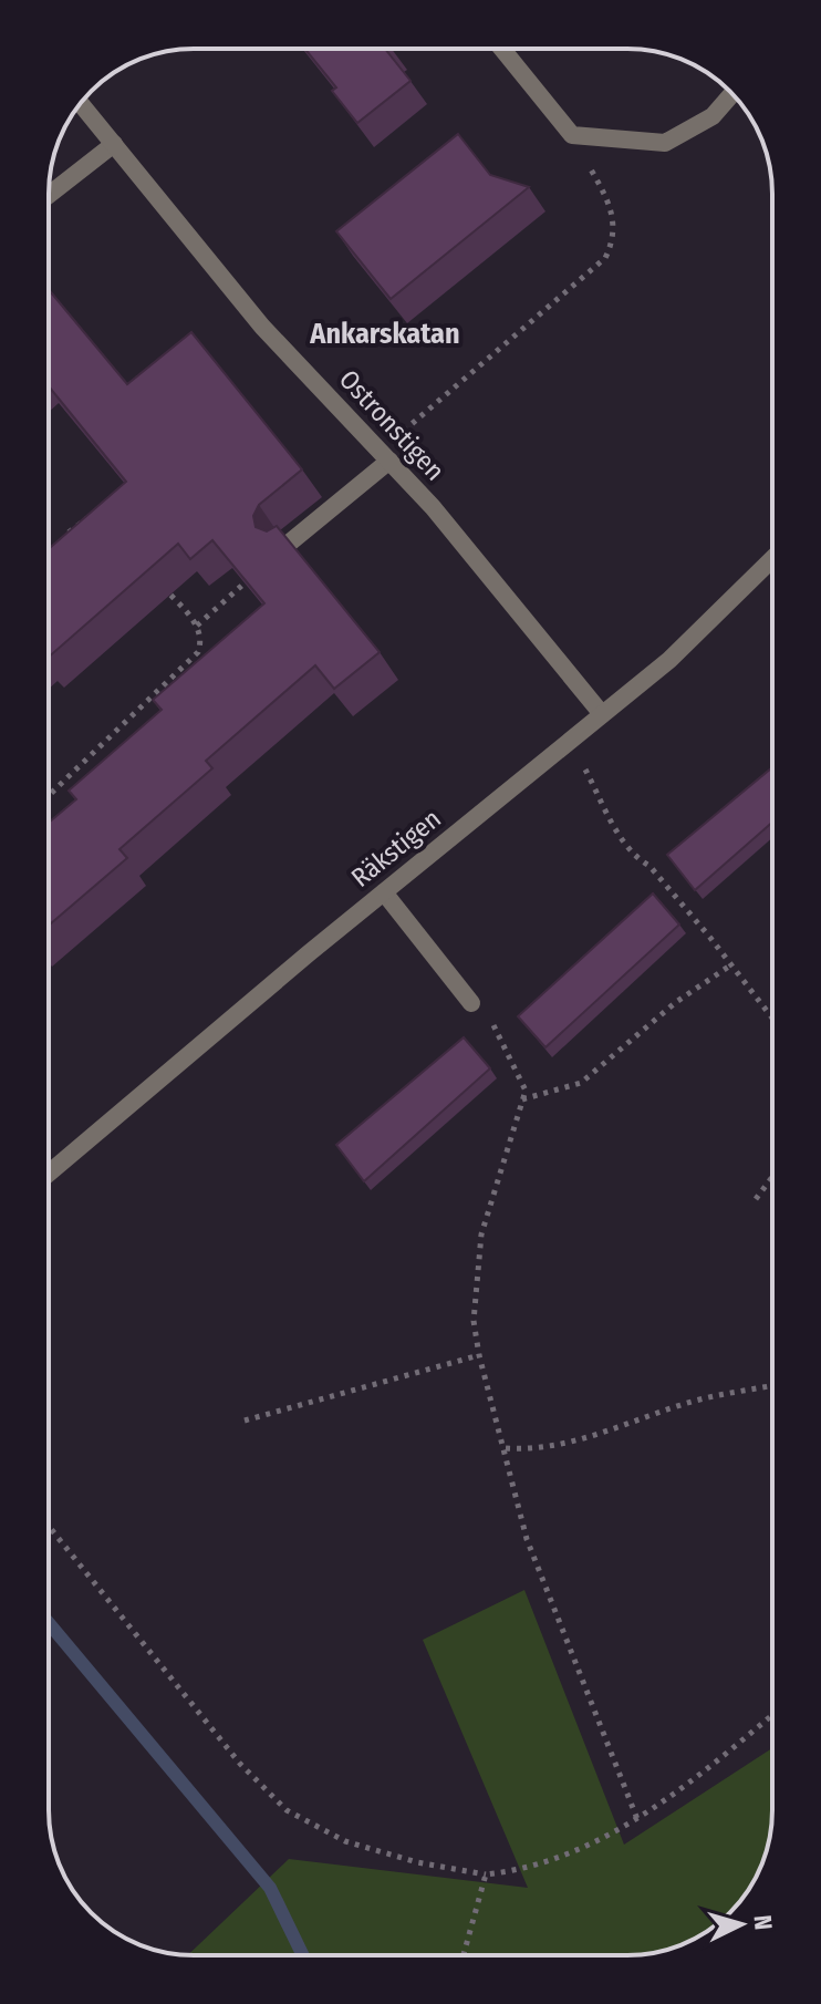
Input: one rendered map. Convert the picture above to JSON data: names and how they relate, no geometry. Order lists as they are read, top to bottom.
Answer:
{
  "streets": {
    "street": ["Ostronstigen", "Räkstigen"]
  },
  "crossings": [
    ["Ostronstigen", "Räkstigen"]
  ],
  "districts": ["Ankarskatan"],
  "north": "right"
}
